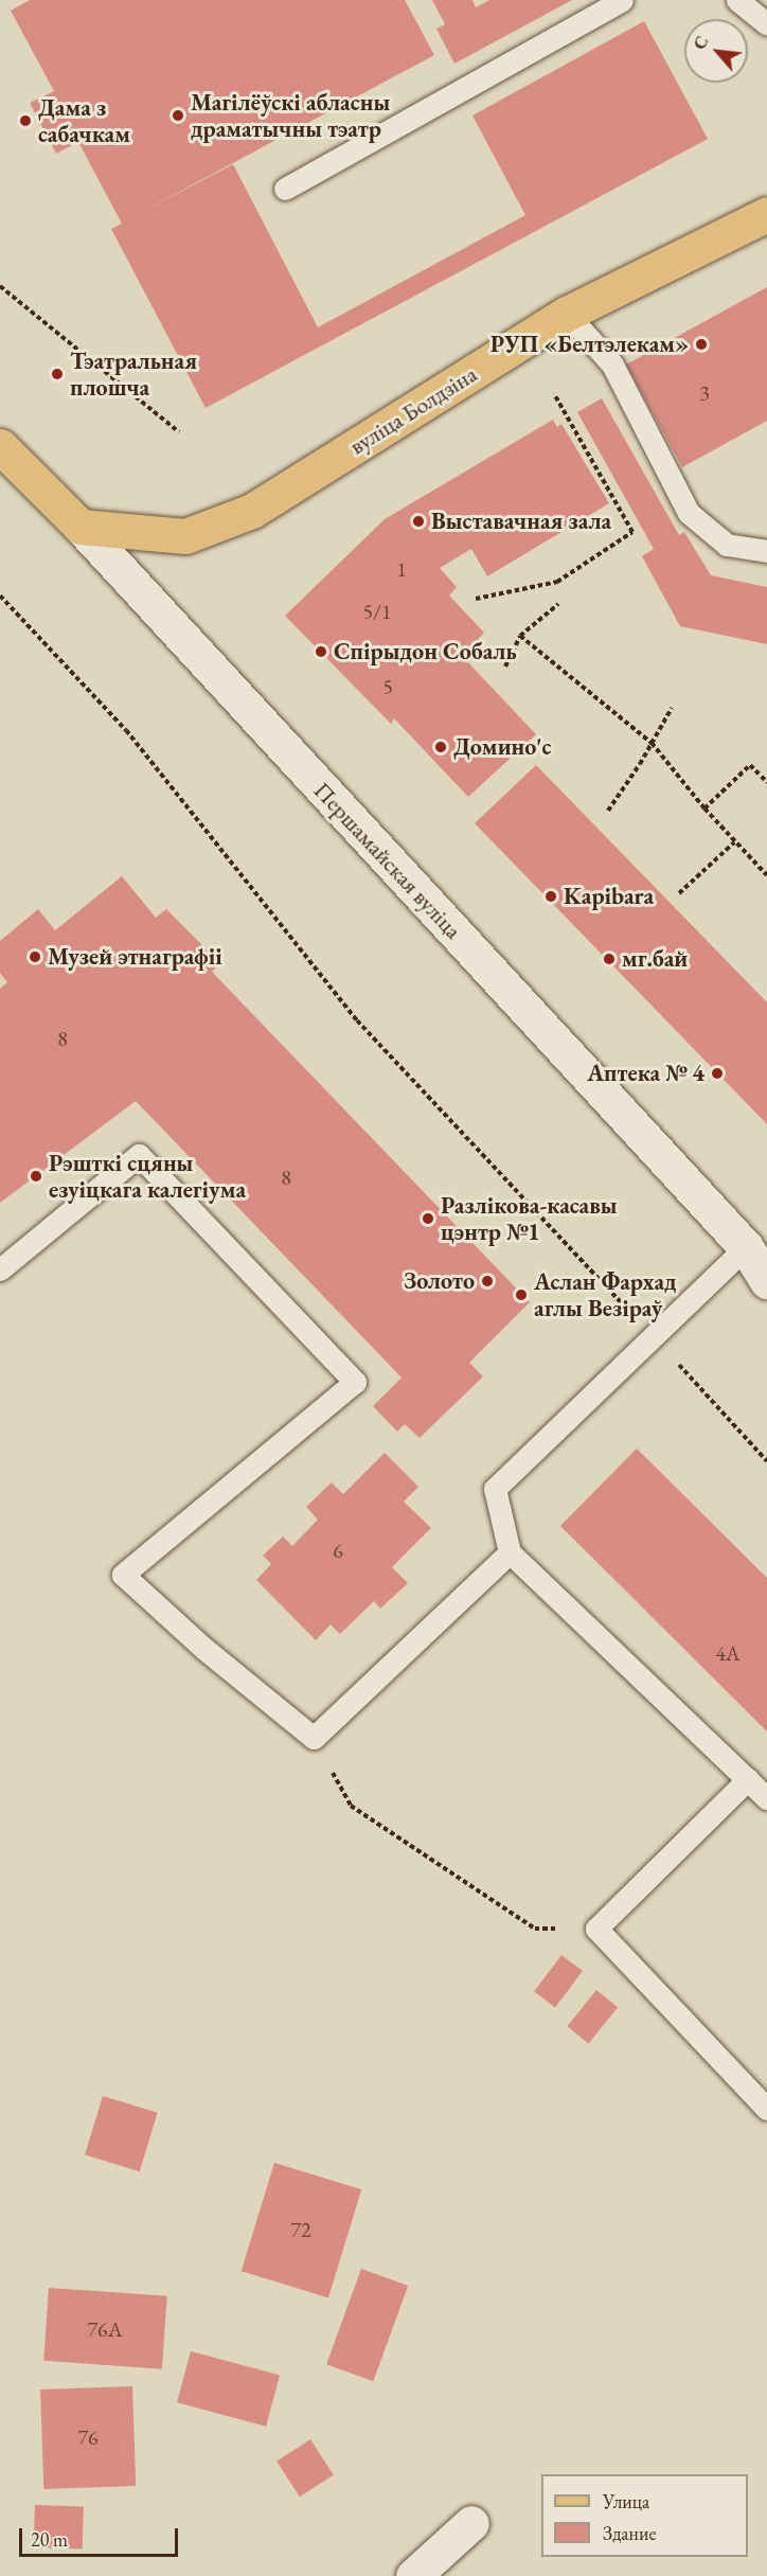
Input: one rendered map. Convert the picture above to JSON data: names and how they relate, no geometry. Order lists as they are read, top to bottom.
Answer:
{
  "streets": {
    "main road": ["вуліца Болдзіна", "Першамайская вуліца"]
  },
  "crossings": [
    ["вуліца Болдзіна", "Першамайская вуліца"]
  ],
  "places": [
    "Магілёўскі абласны драматычны тэатр",
    "Дама з сабачкам",
    "РУП «Белтэлекам»",
    "Тэатральная плошча",
    "Выставачная зала",
    "Спірыдон Собаль",
    "Домино'c",
    "Kapibara",
    "Музей этнаграфіі",
    "мг.бай",
    "Аптека № 4",
    "Рэшткі сцяны езуіцкага калегіума",
    "Разлікова-касавы цэнтр №1",
    "Золото",
    "Аслан Фархад аглы Везіраў"
  ],
  "house_numbers": [
    "3",
    "1",
    "5/1",
    "5",
    "8",
    "8",
    "6",
    "4А",
    "72",
    "76А",
    "76"
  ],
  "legend": ["Улица", "Здание"],
  "scale_bar": "20 m",
  "north": "top left"
}
